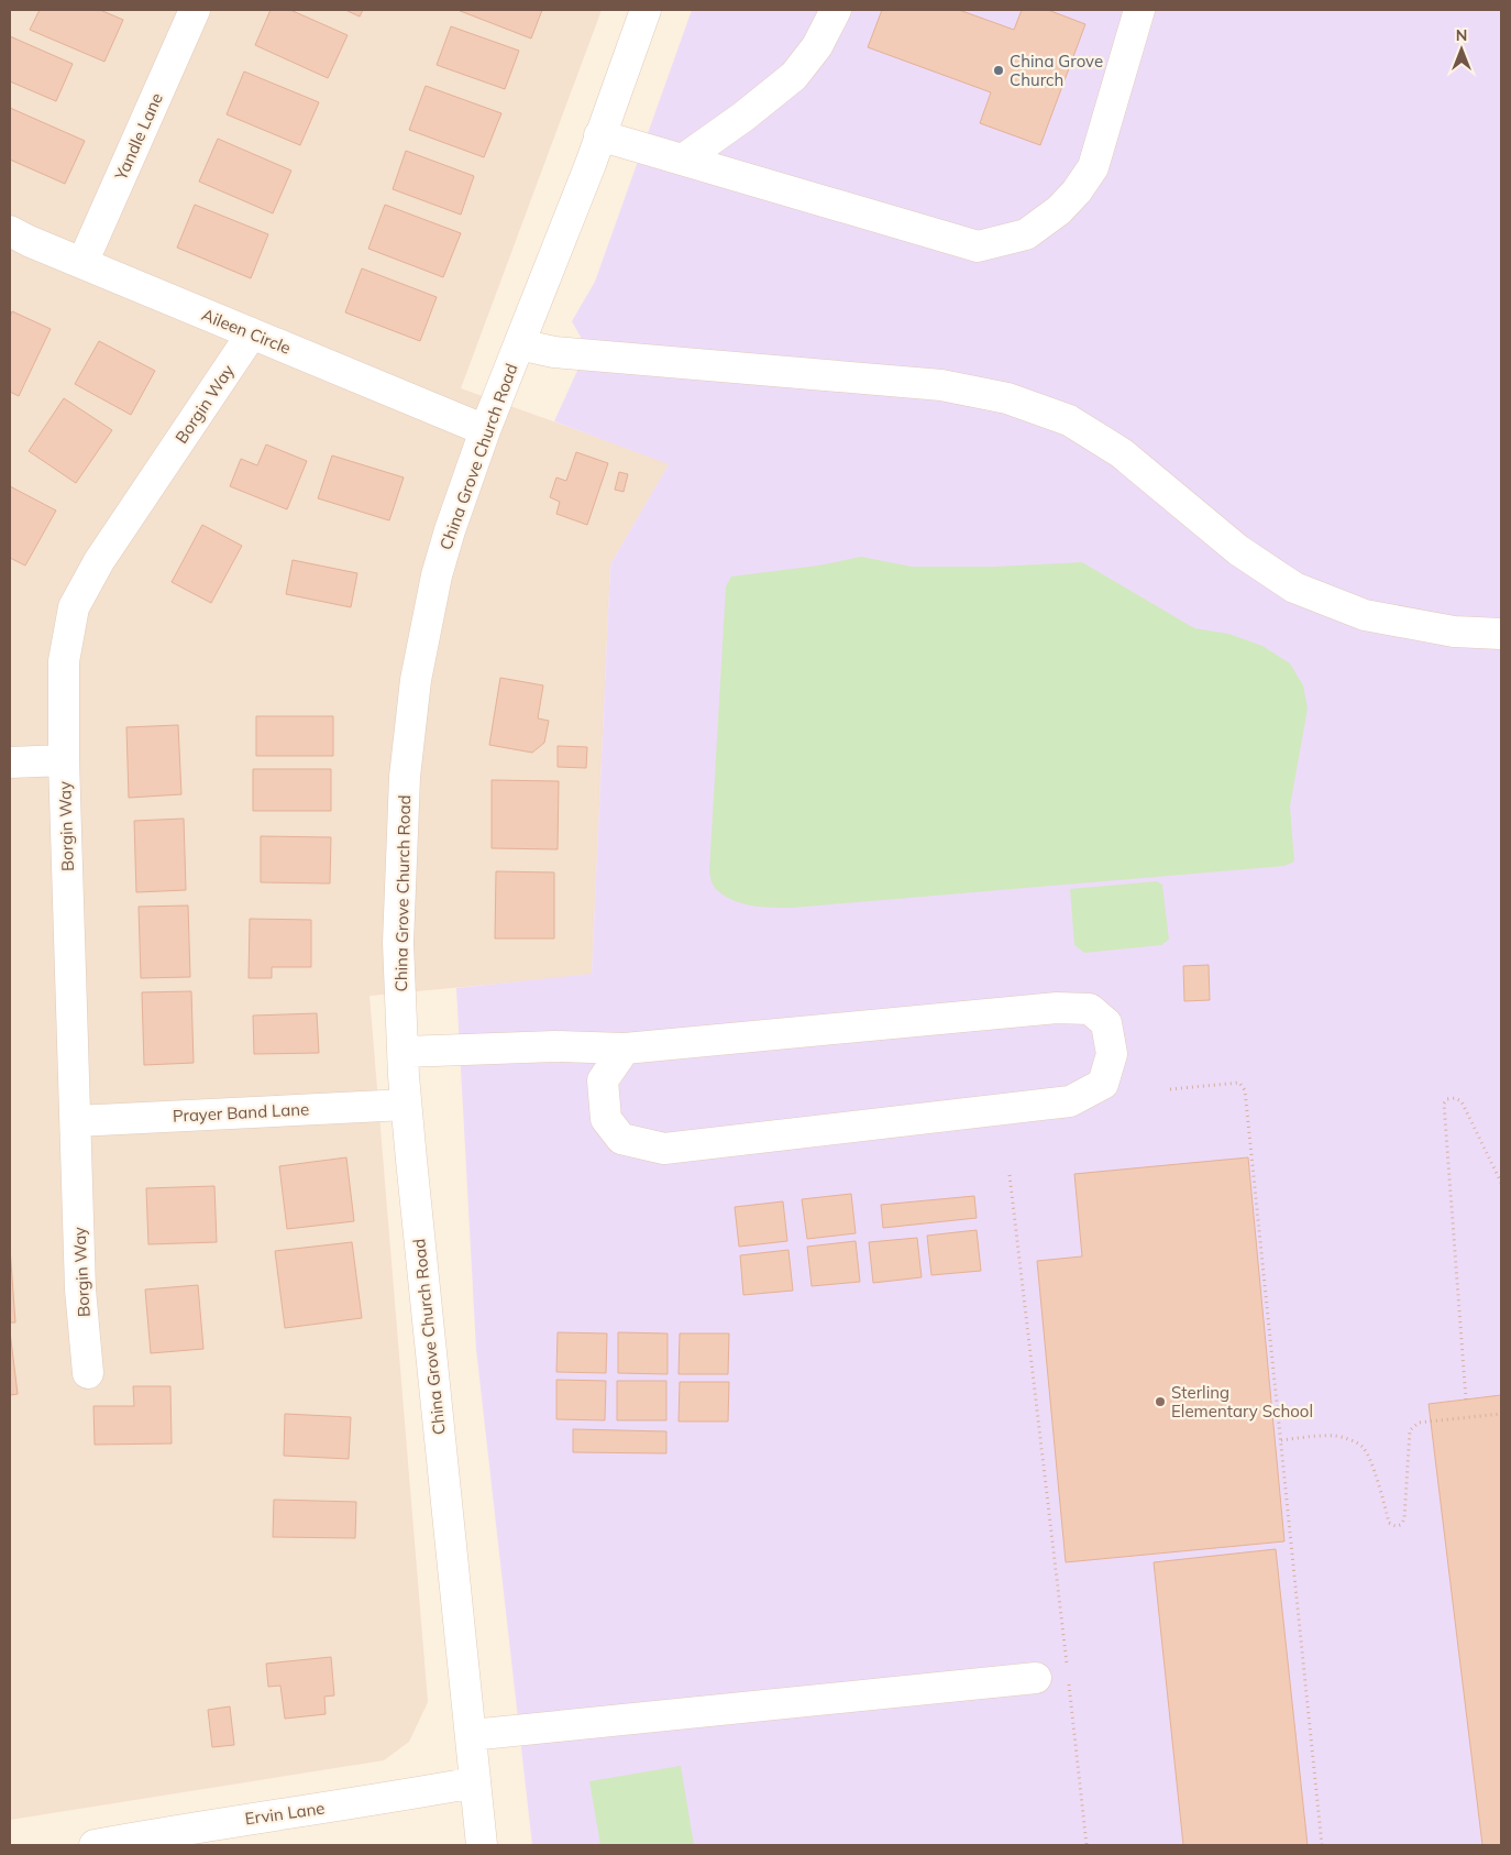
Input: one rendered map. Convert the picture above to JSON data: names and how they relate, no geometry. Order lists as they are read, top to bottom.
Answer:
{
  "streets": {
    "street": [
      "Yandle Lane",
      "Aileen Circle",
      "Borgin Way",
      "China Grove Church Road",
      "Prayer Band Lane",
      "Ervin Lane"
    ]
  },
  "crossings": [
    ["Yandle Lane", "Aileen Circle"],
    ["Aileen Circle", "Borgin Way"],
    ["Aileen Circle", "China Grove Church Road"],
    ["Borgin Way", "Prayer Band Lane"],
    ["China Grove Church Road", "Prayer Band Lane"],
    ["China Grove Church Road", "Ervin Lane"]
  ],
  "places": ["China Grove Church", "Sterling Elementary School"],
  "north": "top"
}
